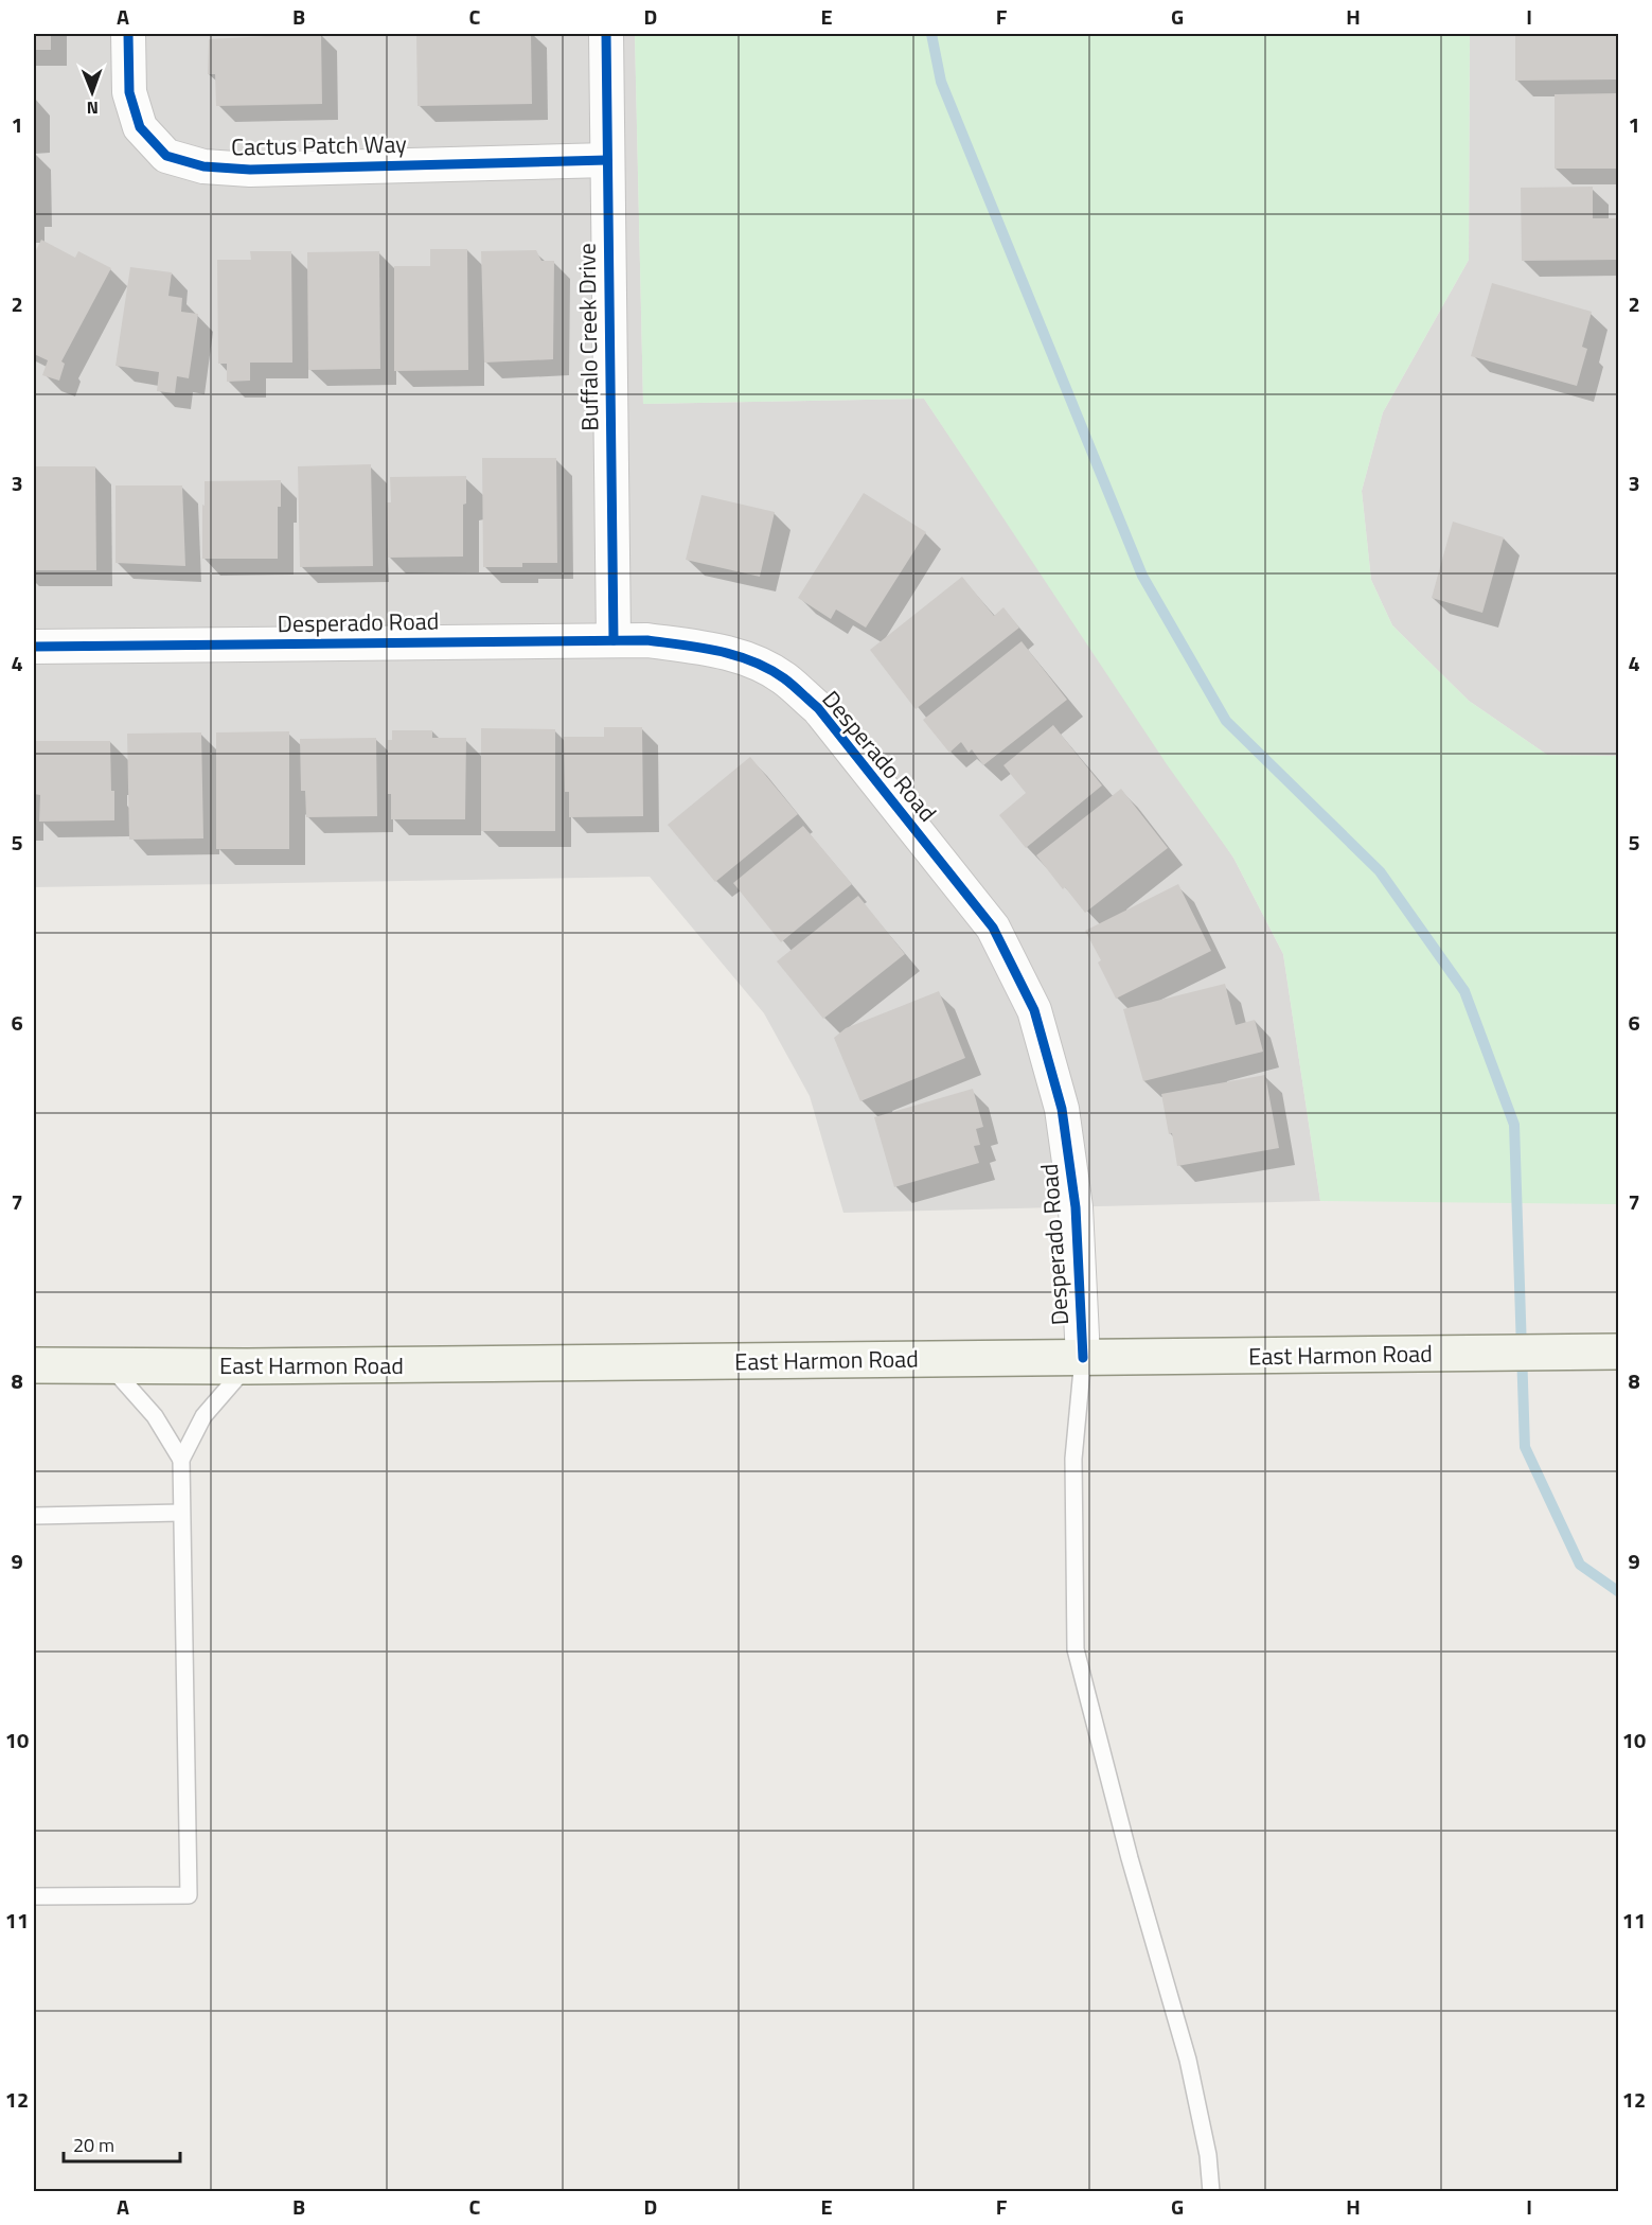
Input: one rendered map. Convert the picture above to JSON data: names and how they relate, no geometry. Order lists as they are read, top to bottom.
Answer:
{
  "streets": {
    "main road": ["East Harmon Road"],
    "street": ["Cactus Patch Way", "Buffalo Creek Drive", "Desperado Road"]
  },
  "crossings": [
    ["Cactus Patch Way", "Buffalo Creek Drive"],
    ["Buffalo Creek Drive", "Desperado Road"],
    ["Desperado Road", "East Harmon Road"]
  ],
  "scale_bar": "20 m",
  "north": "bottom",
  "grid": {
    "columns": [
      "A",
      "B",
      "C",
      "D",
      "E",
      "F",
      "G",
      "H",
      "I"
    ],
    "rows": [
      "1",
      "2",
      "3",
      "4",
      "5",
      "6",
      "7",
      "8",
      "9",
      "10",
      "11",
      "12"
    ]
  }
}
